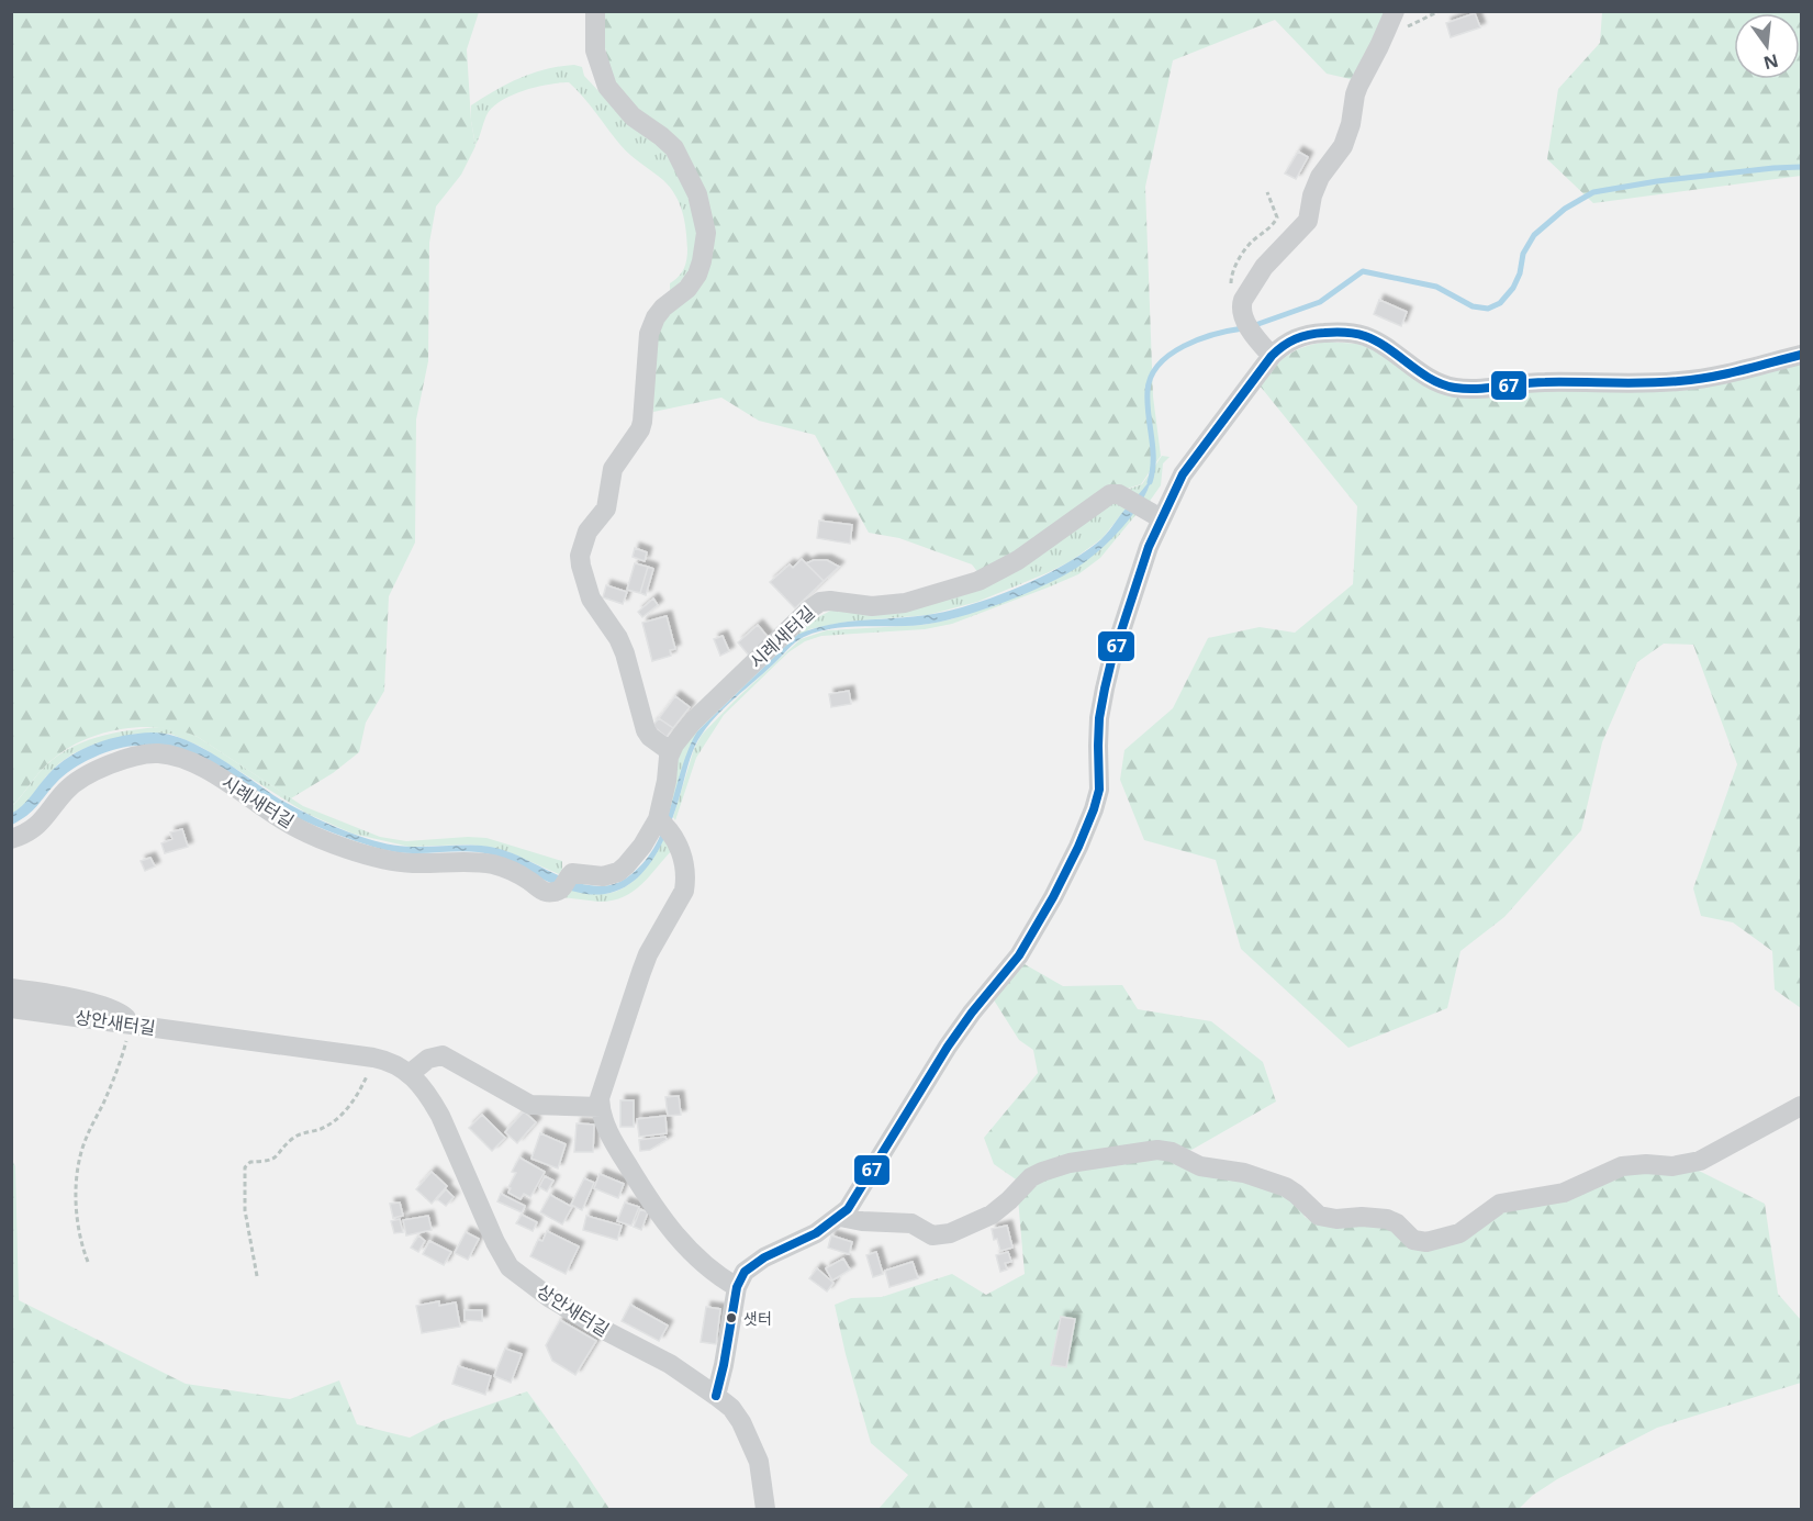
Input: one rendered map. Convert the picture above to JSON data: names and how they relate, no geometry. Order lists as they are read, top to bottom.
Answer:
{
  "streets": {
    "street": ["시례새터길", "상안새터길"]
  },
  "places": ["샛터"],
  "lines": ["transit line 67"],
  "north": "bottom"
}
